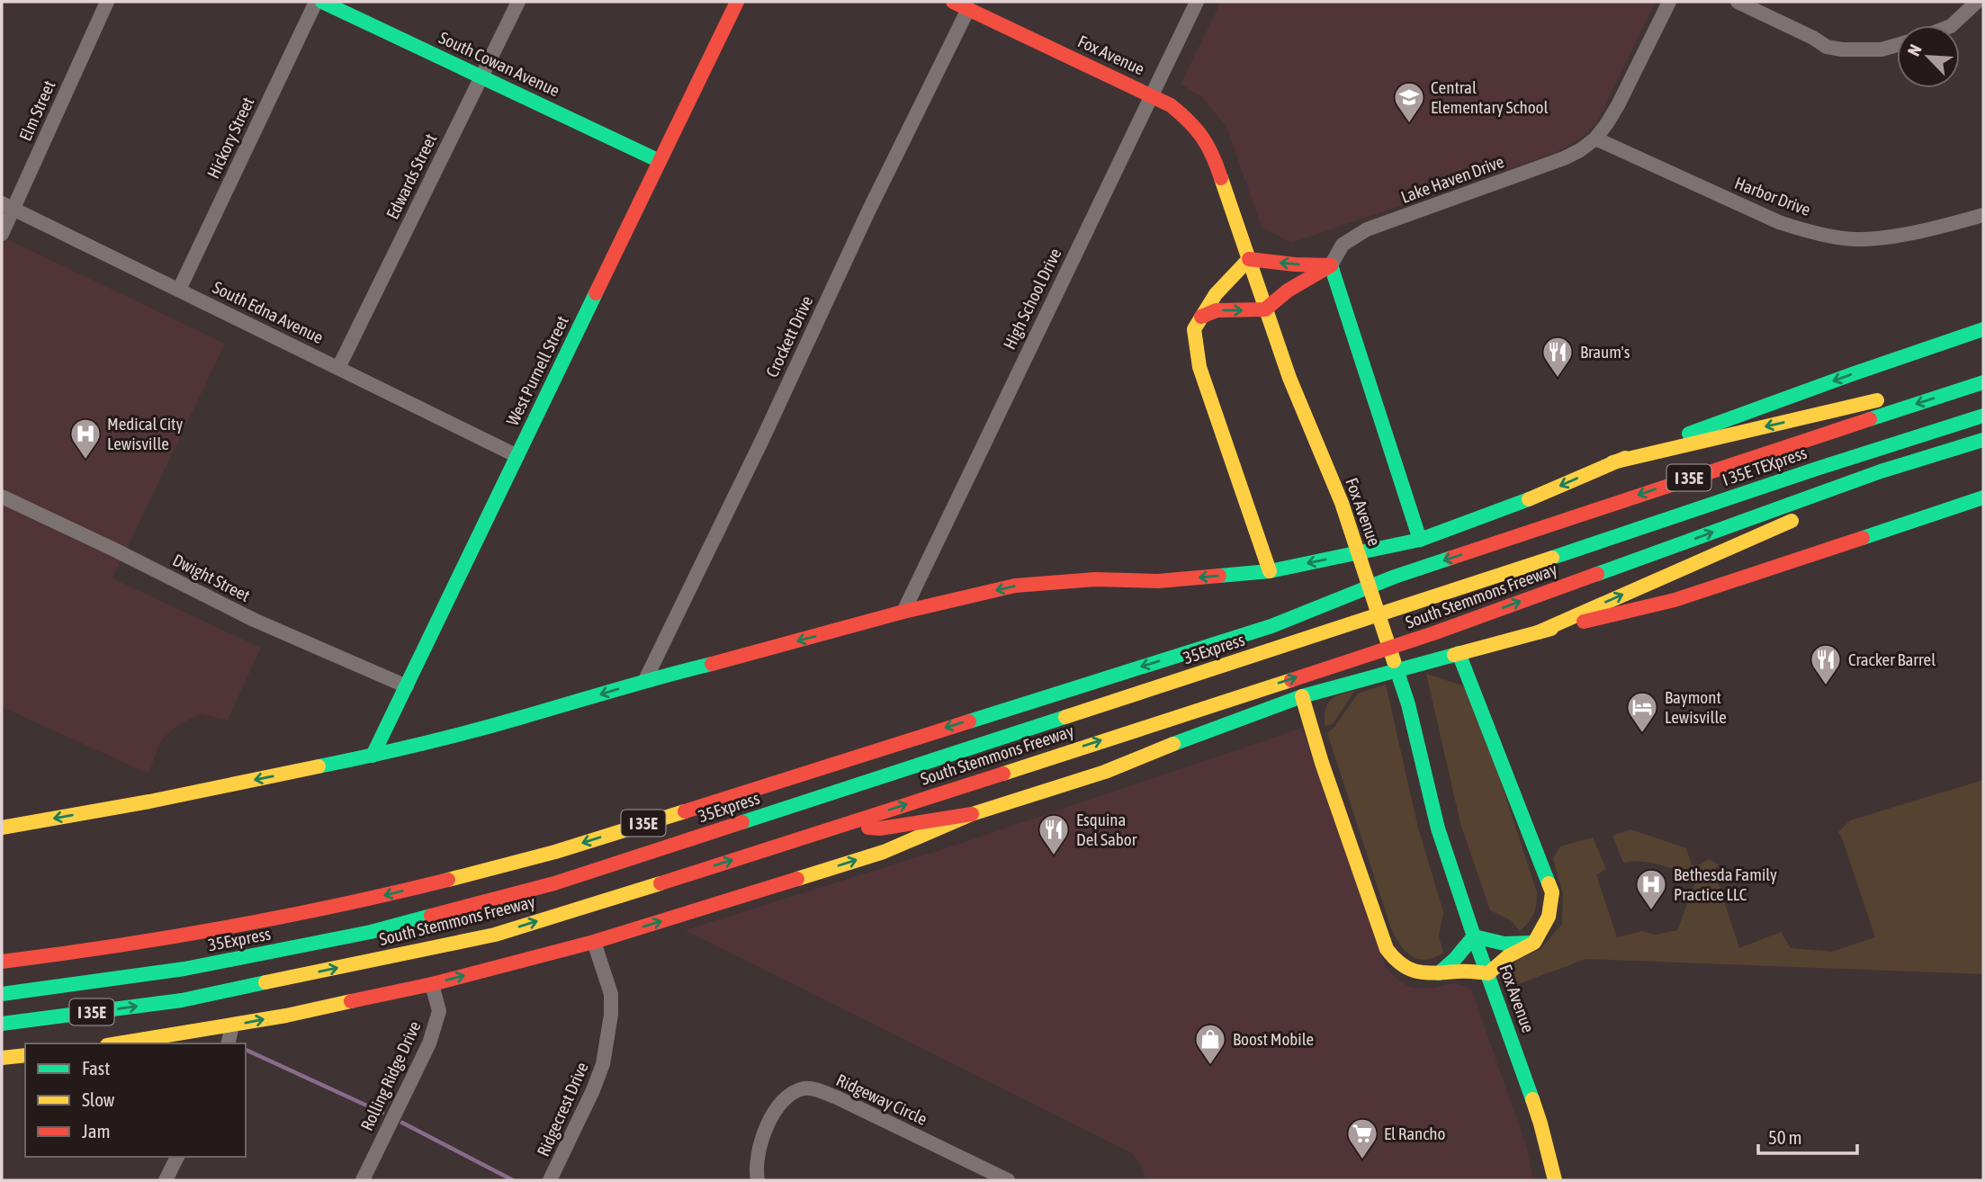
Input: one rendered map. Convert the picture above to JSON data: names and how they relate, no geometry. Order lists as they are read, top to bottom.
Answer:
{
  "streets": {
    "main road": [
      "Fox Avenue",
      "South Cowan Avenue",
      "West Purnell Street",
      "I 35E TEXpress",
      "I 35E",
      "South Stemmons Freeway",
      "35Express"
    ],
    "street": [
      "Elm Street",
      "Hickory Street",
      "Edwards Street",
      "Lake Haven Drive",
      "Harbor Drive",
      "High School Drive",
      "South Edna Avenue",
      "Crockett Drive",
      "Dwight Street",
      "Rolling Ridge Drive",
      "Ridgeway Circle",
      "Ridgecrest Drive"
    ]
  },
  "crossings": [
    ["Fox Avenue", "High School Drive"],
    ["Fox Avenue", "Crockett Drive"],
    ["South Cowan Avenue", "Edwards Street"],
    ["South Cowan Avenue", "West Purnell Street"],
    ["Elm Street", "South Edna Avenue"],
    ["Hickory Street", "South Edna Avenue"],
    ["Edwards Street", "South Edna Avenue"],
    ["Lake Haven Drive", "Harbor Drive"],
    ["South Edna Avenue", "West Purnell Street"],
    ["West Purnell Street", "Dwight Street"],
    ["I 35E TEXpress", "35Express"]
  ],
  "places": {
    "school or university": ["Central Elementary School"],
    "restaurant": ["Braum's", "Cracker Barrel", "Esquina Del Sabor"],
    "hospital": ["Medical City Lewisville", "Bethesda Family Practice LLC"],
    "hotel": ["Baymont Lewisville"],
    "shop": ["Boost Mobile"],
    "supermarket": ["El Rancho"]
  },
  "legend": ["Fast", "Slow", "Jam"],
  "scale_bar": "50 m",
  "north": "top left"
}
